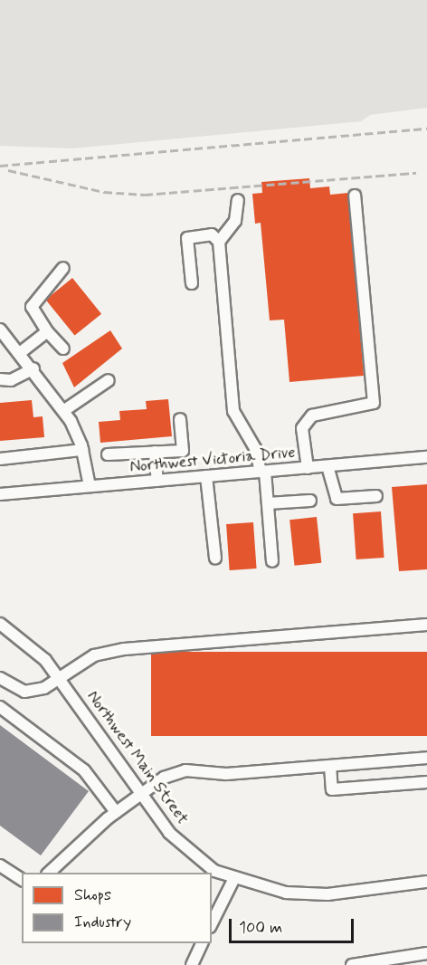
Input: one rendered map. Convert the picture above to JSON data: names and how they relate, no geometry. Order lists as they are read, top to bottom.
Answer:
{
  "streets": {
    "street": ["Northwest Victoria Drive", "Northwest Main Street"]
  },
  "legend": ["Shops", "Industry"],
  "scale_bar": "100 m"
}
